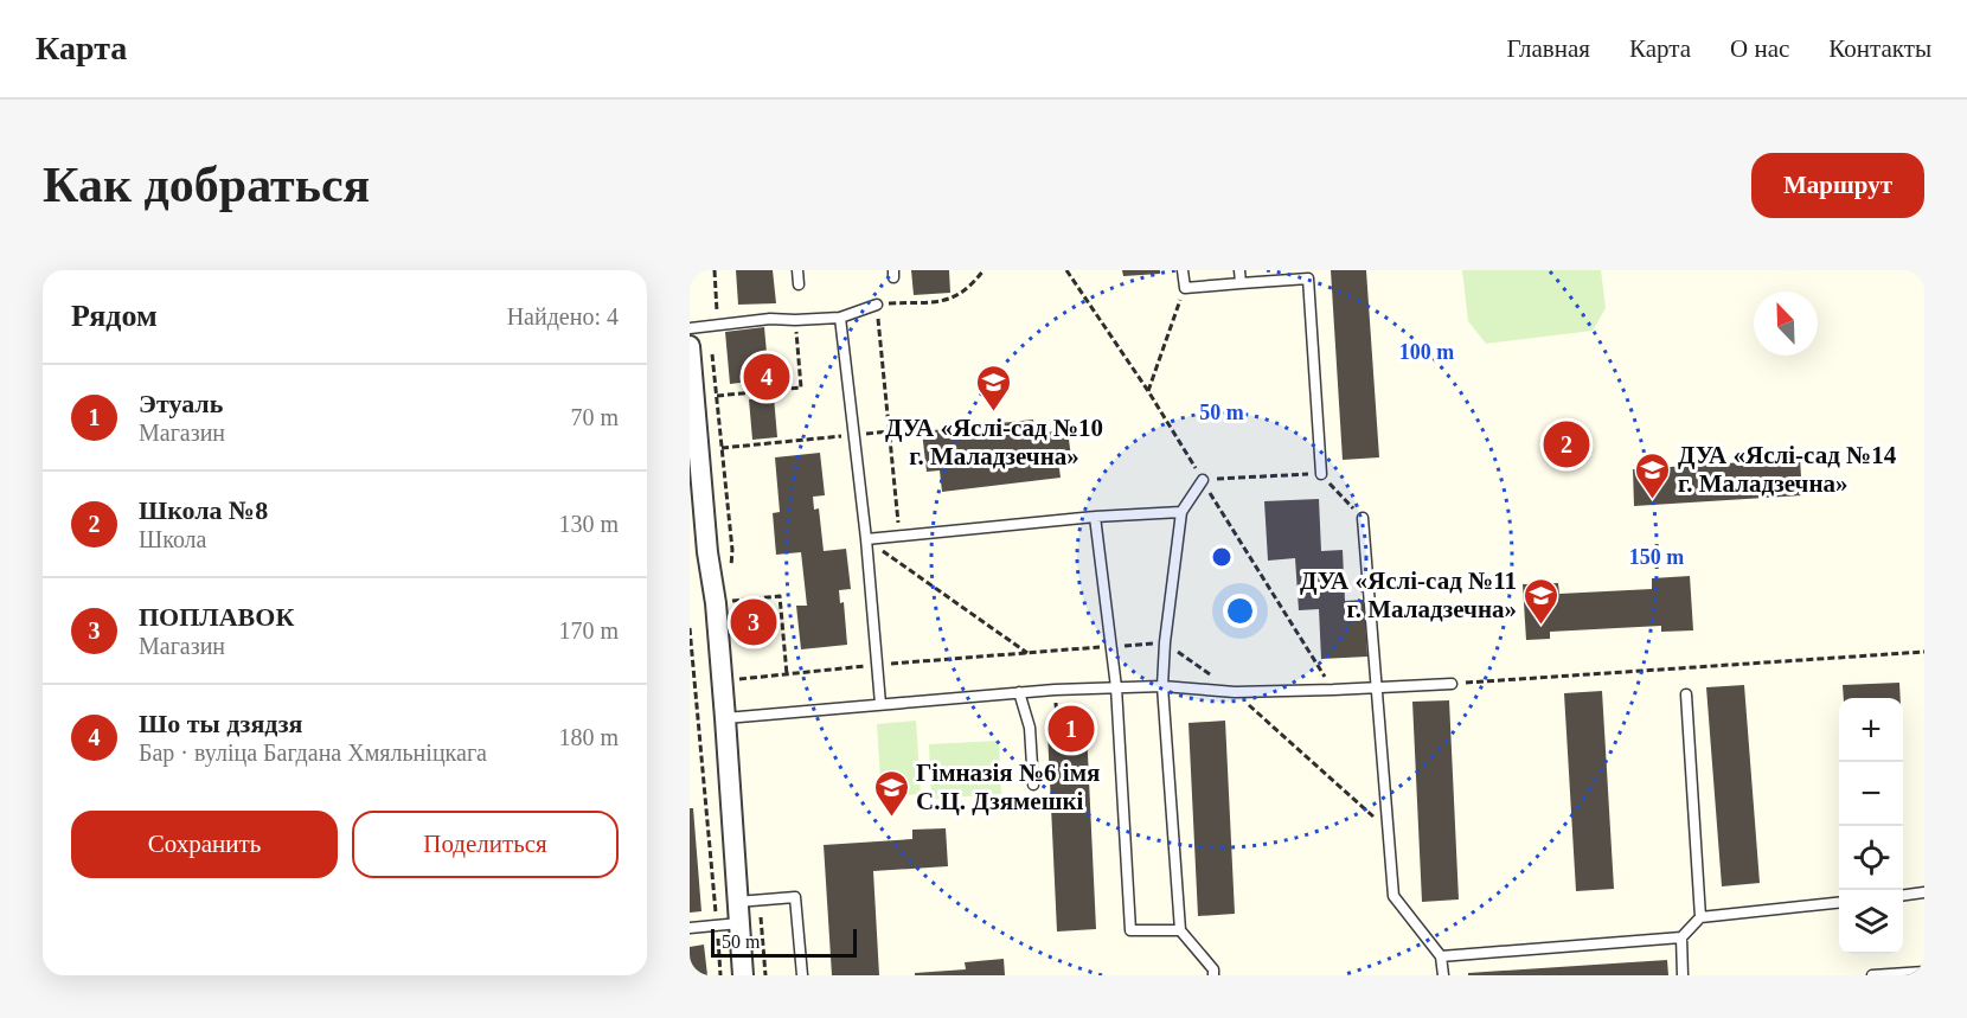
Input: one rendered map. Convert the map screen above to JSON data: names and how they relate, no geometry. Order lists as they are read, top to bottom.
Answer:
{
  "places": {
    "school or university": [
      "ДУА «Яслі-сад №10 г. Маладзечна»",
      "ДУА «Яслі-сад №14 г. Маладзечна»",
      "ДУА «Яслі-сад №11 г. Маладзечна»",
      "Гімназія №6 iмя С.Ц. Дзямешкi"
    ]
  },
  "scale_bar": "50 m",
  "north": "top left",
  "page": {
    "header": "Карта",
    "nav": [
      "Главная",
      "Карта",
      "О нас",
      "Контакты"
    ],
    "buttons": [
      "Маршрут",
      ["Сохранить", "Поделиться"]
    ],
    "title": "Как добраться",
    "heading": ["Рядом", "Найдено: 4"],
    "pins": [
      "4",
      "2",
      "3",
      "1"
    ],
    "list": [
      {
        "mark": "1",
        "name": "Этуаль",
        "note": "Магазин",
        "value": "70 m"
      },
      {
        "mark": "2",
        "name": "Школа №8",
        "note": "Школа",
        "value": "130 m"
      },
      {
        "mark": "3",
        "name": "ПОПЛАВОК",
        "note": "Магазин",
        "value": "170 m"
      },
      {
        "mark": "4",
        "name": "Шо ты дзядзя",
        "note": "Бар · вуліца Багдана Хмяльніцкага",
        "value": "180 m"
      }
    ],
    "map_buttons": ["+", "−"],
    "scale": "50 m"
  },
  "rings": ["100 m", "50 m", "150 m"]
}
